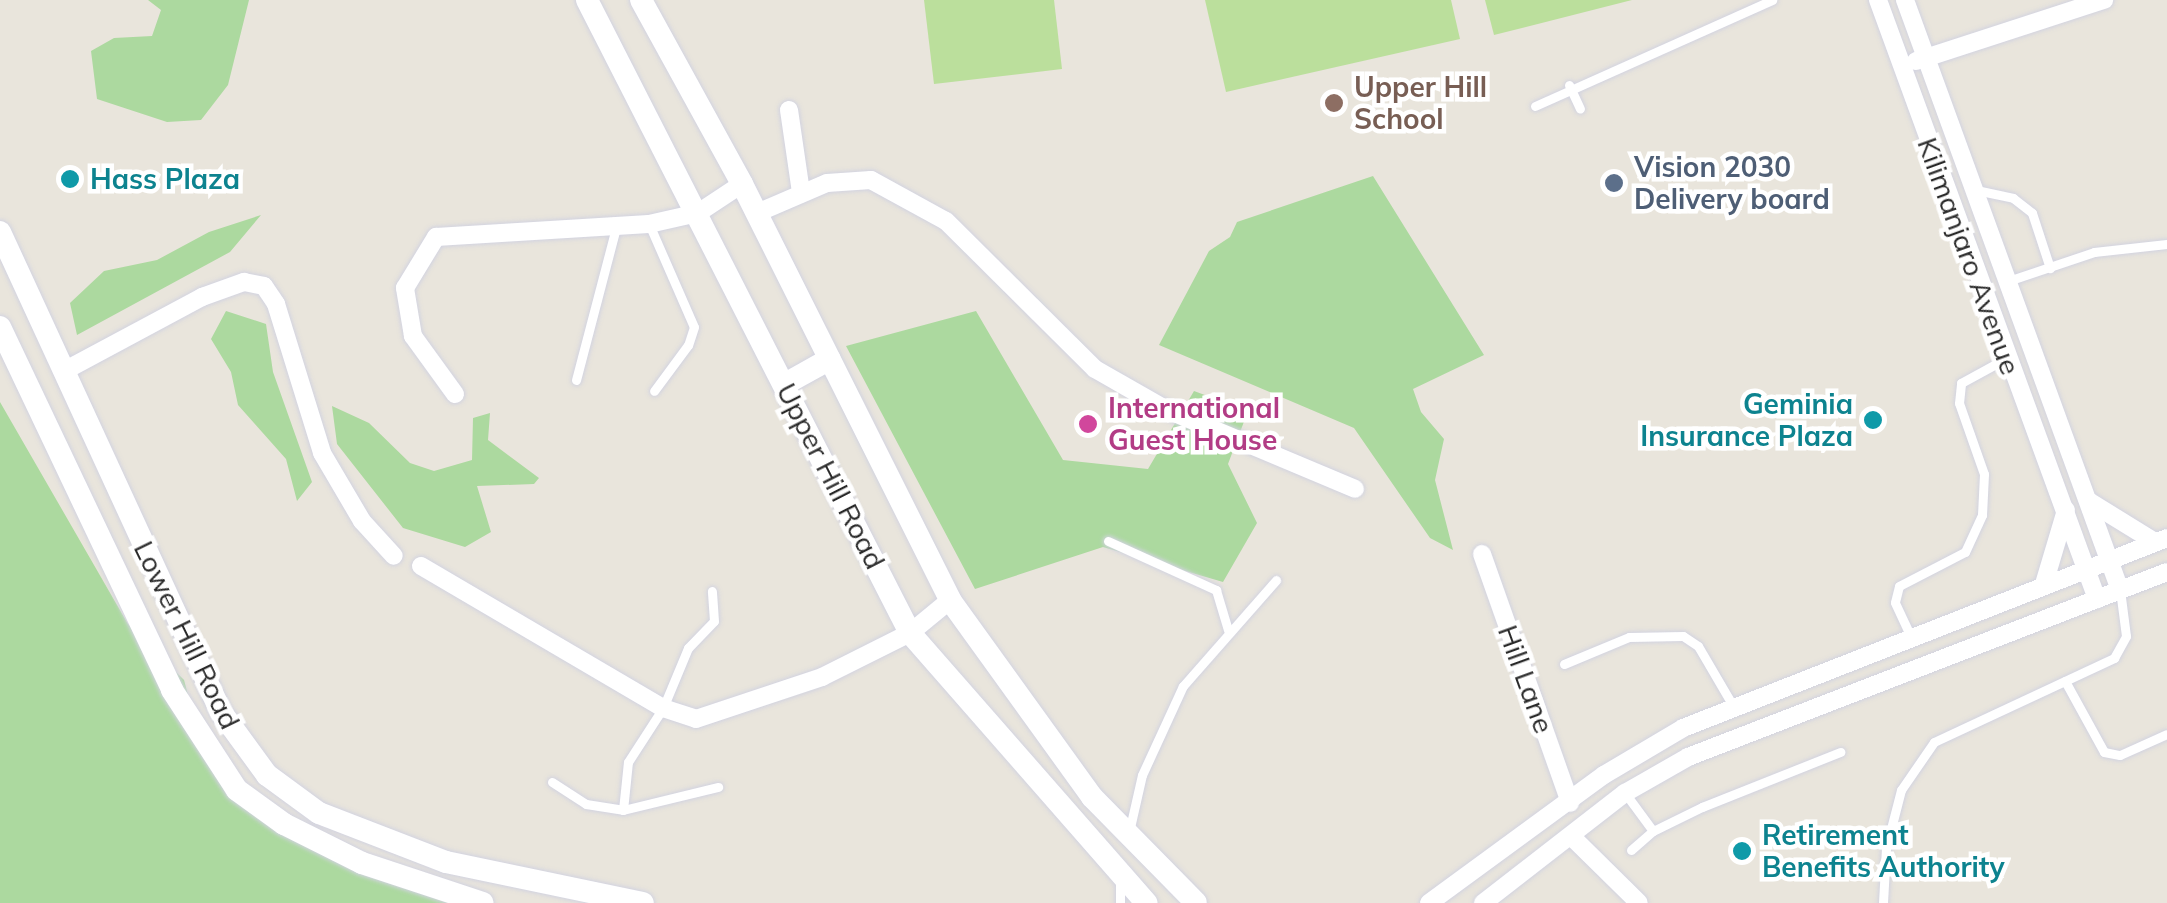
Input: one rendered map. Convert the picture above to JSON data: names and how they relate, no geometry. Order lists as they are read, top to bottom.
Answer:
{
  "streets": {
    "street": [
      "Kilimanjaro Avenue",
      "Upper Hill Road",
      "Lower Hill Road",
      "Hill Lane"
    ]
  },
  "places": [
    "Upper Hill School",
    "Hass Plaza",
    "Vision 2030 Delivery board",
    "Geminia Insurance Plaza",
    "International Guest House",
    "Retirement Benefits Authority"
  ]
}
